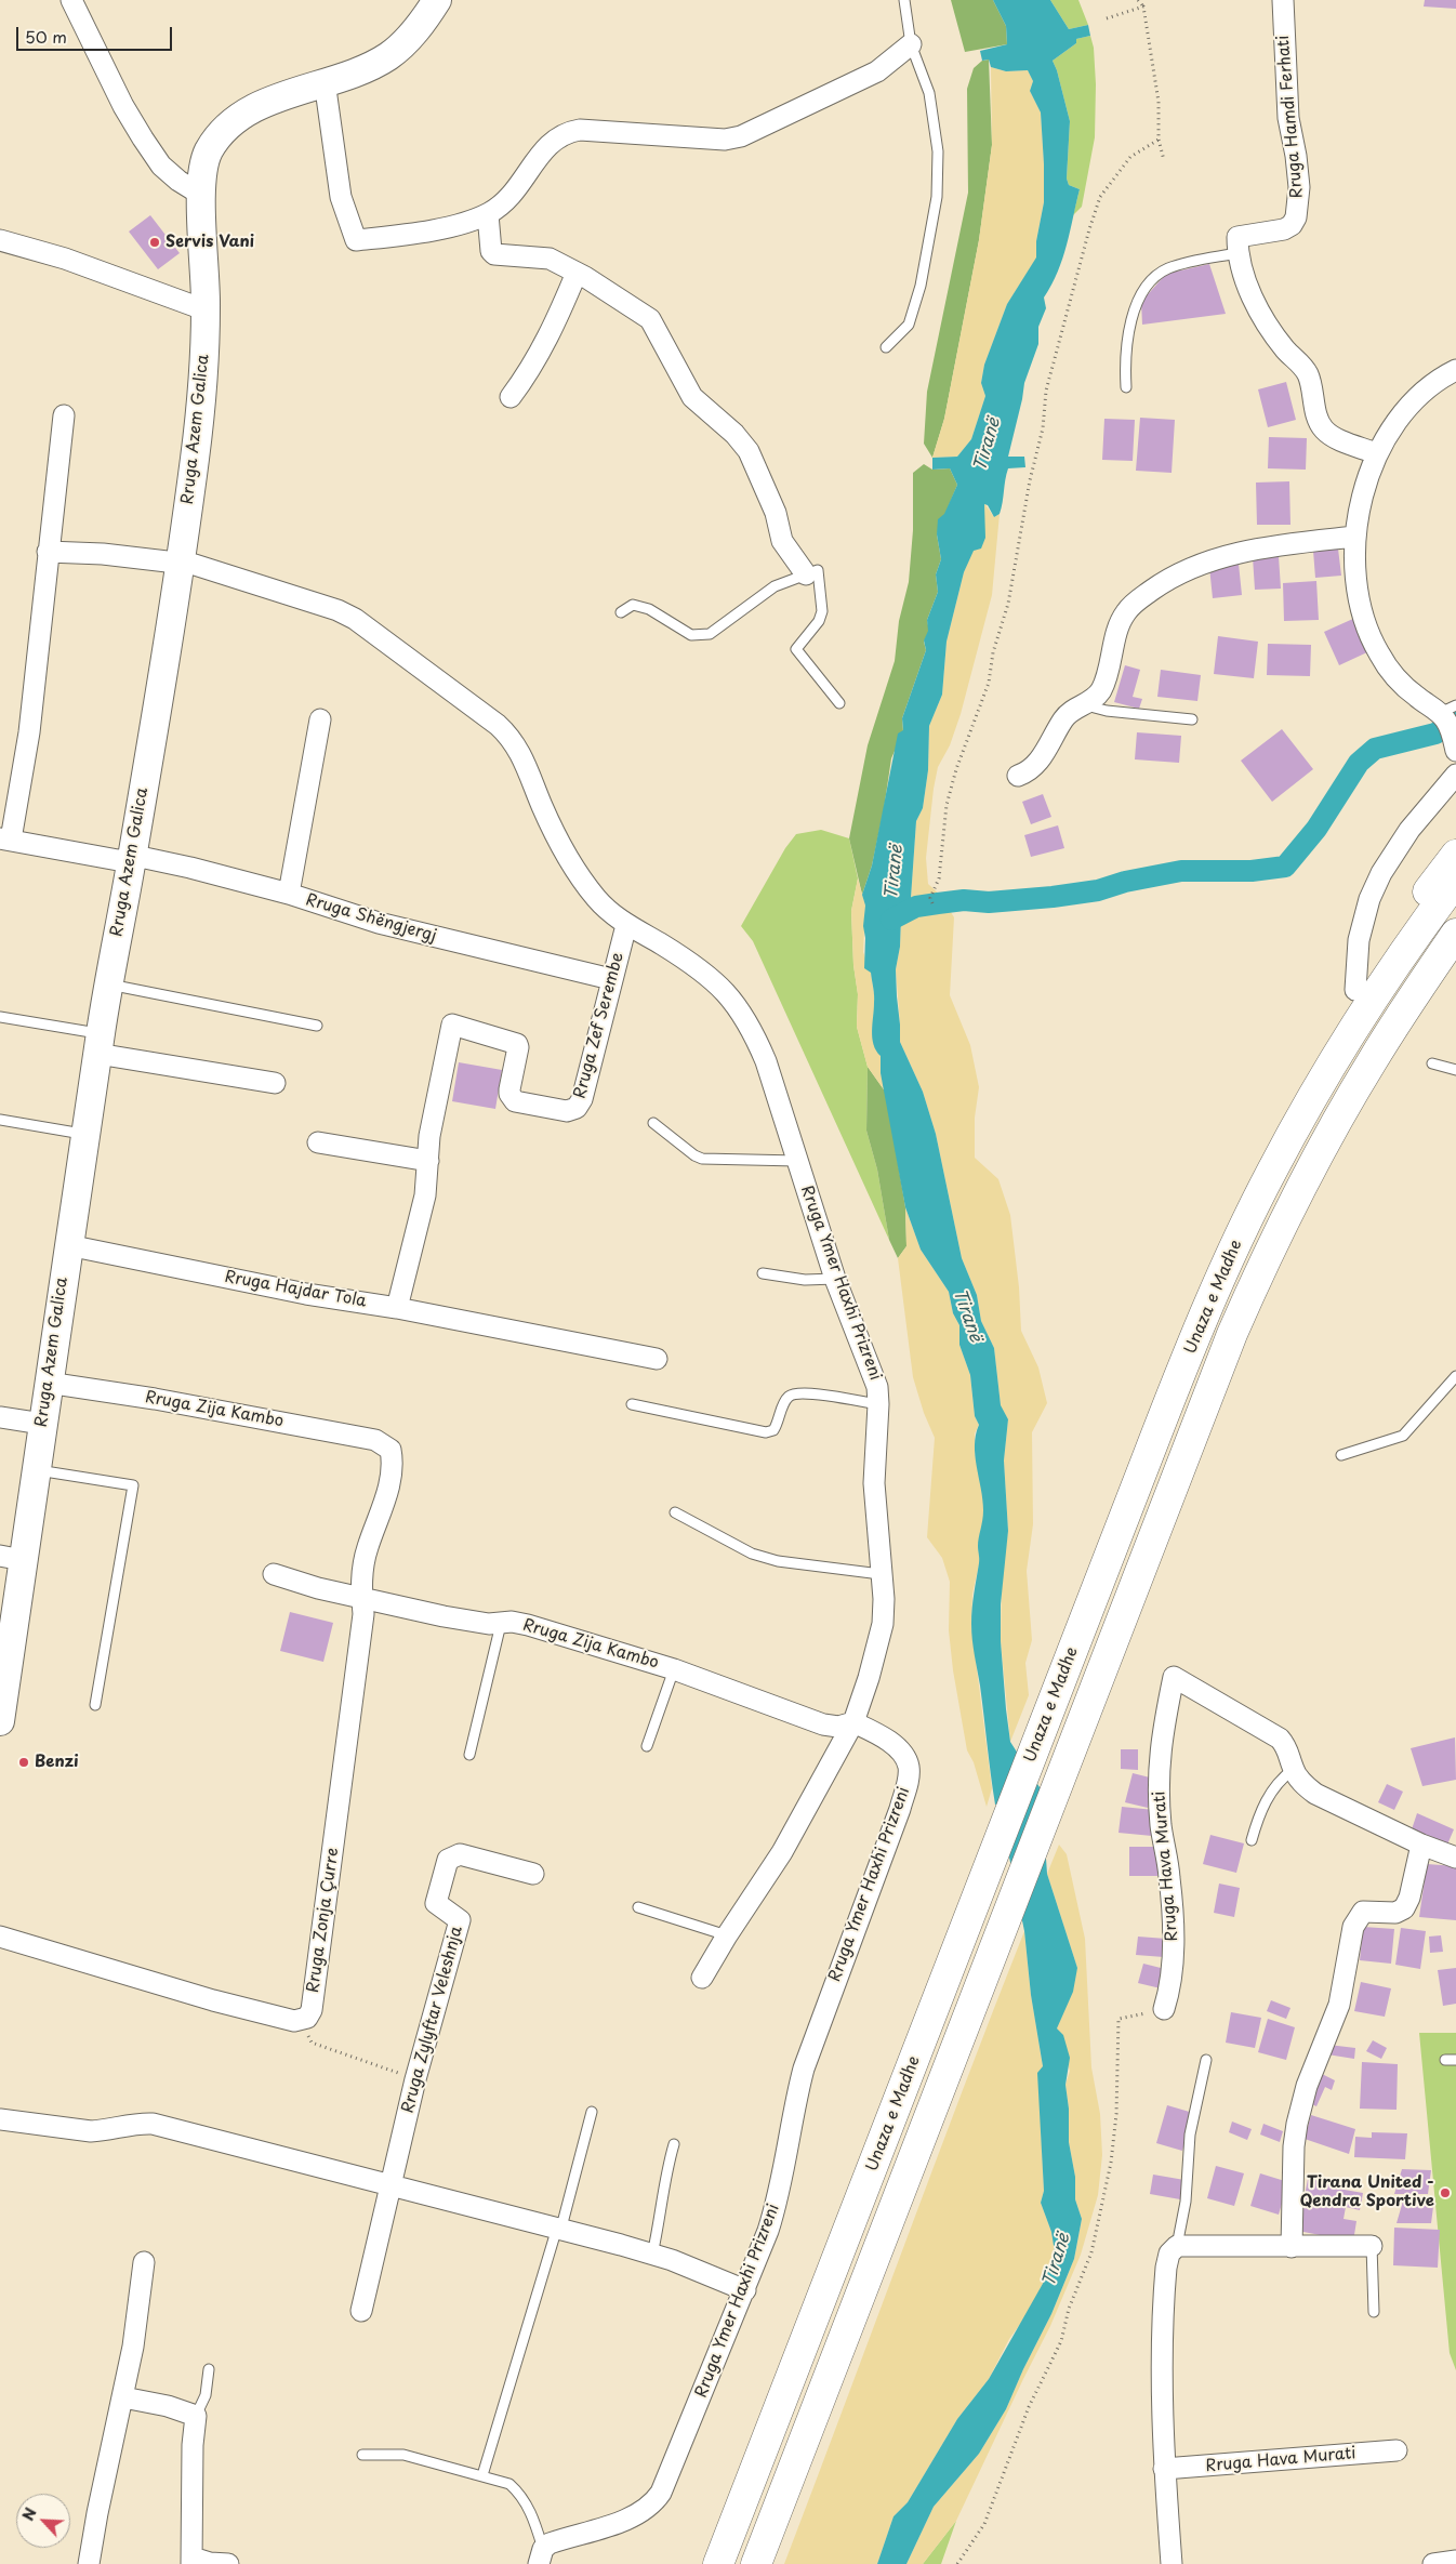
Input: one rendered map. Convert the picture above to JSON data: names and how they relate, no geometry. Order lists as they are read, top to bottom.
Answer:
{
  "streets": {
    "highway": ["Unaza e Madhe"],
    "main road": ["Rruga Azem Galica"],
    "street": [
      "Rruga Hamdi Ferhati",
      "Rruga Shëngjergj",
      "Rruga Zef Serembe",
      "Rruga Ymer Haxhi Prizreni",
      "Rruga Hajdar Tola",
      "Rruga Zija Kambo",
      "Rruga Hava Murati",
      "Rruga Zonja Çurre",
      "Rruga Zylyftar Veleshnja"
    ]
  },
  "crossings": [
    ["Rruga Azem Galica", "Rruga Shëngjergj"],
    ["Rruga Azem Galica", "Rruga Ymer Haxhi Prizreni"],
    ["Rruga Azem Galica", "Rruga Hajdar Tola"],
    ["Rruga Azem Galica", "Rruga Zija Kambo"],
    ["Rruga Shëngjergj", "Rruga Zef Serembe"],
    ["Rruga Zef Serembe", "Rruga Ymer Haxhi Prizreni"],
    ["Rruga Ymer Haxhi Prizreni", "Rruga Zija Kambo"],
    ["Rruga Zija Kambo", "Rruga Zonja Çurre"]
  ],
  "water": ["Tiranë"],
  "places": ["Servis Vani", "Benzi", "Tirana United - Qendra Sportive"],
  "scale_bar": "50 m",
  "north": "top left"
}
